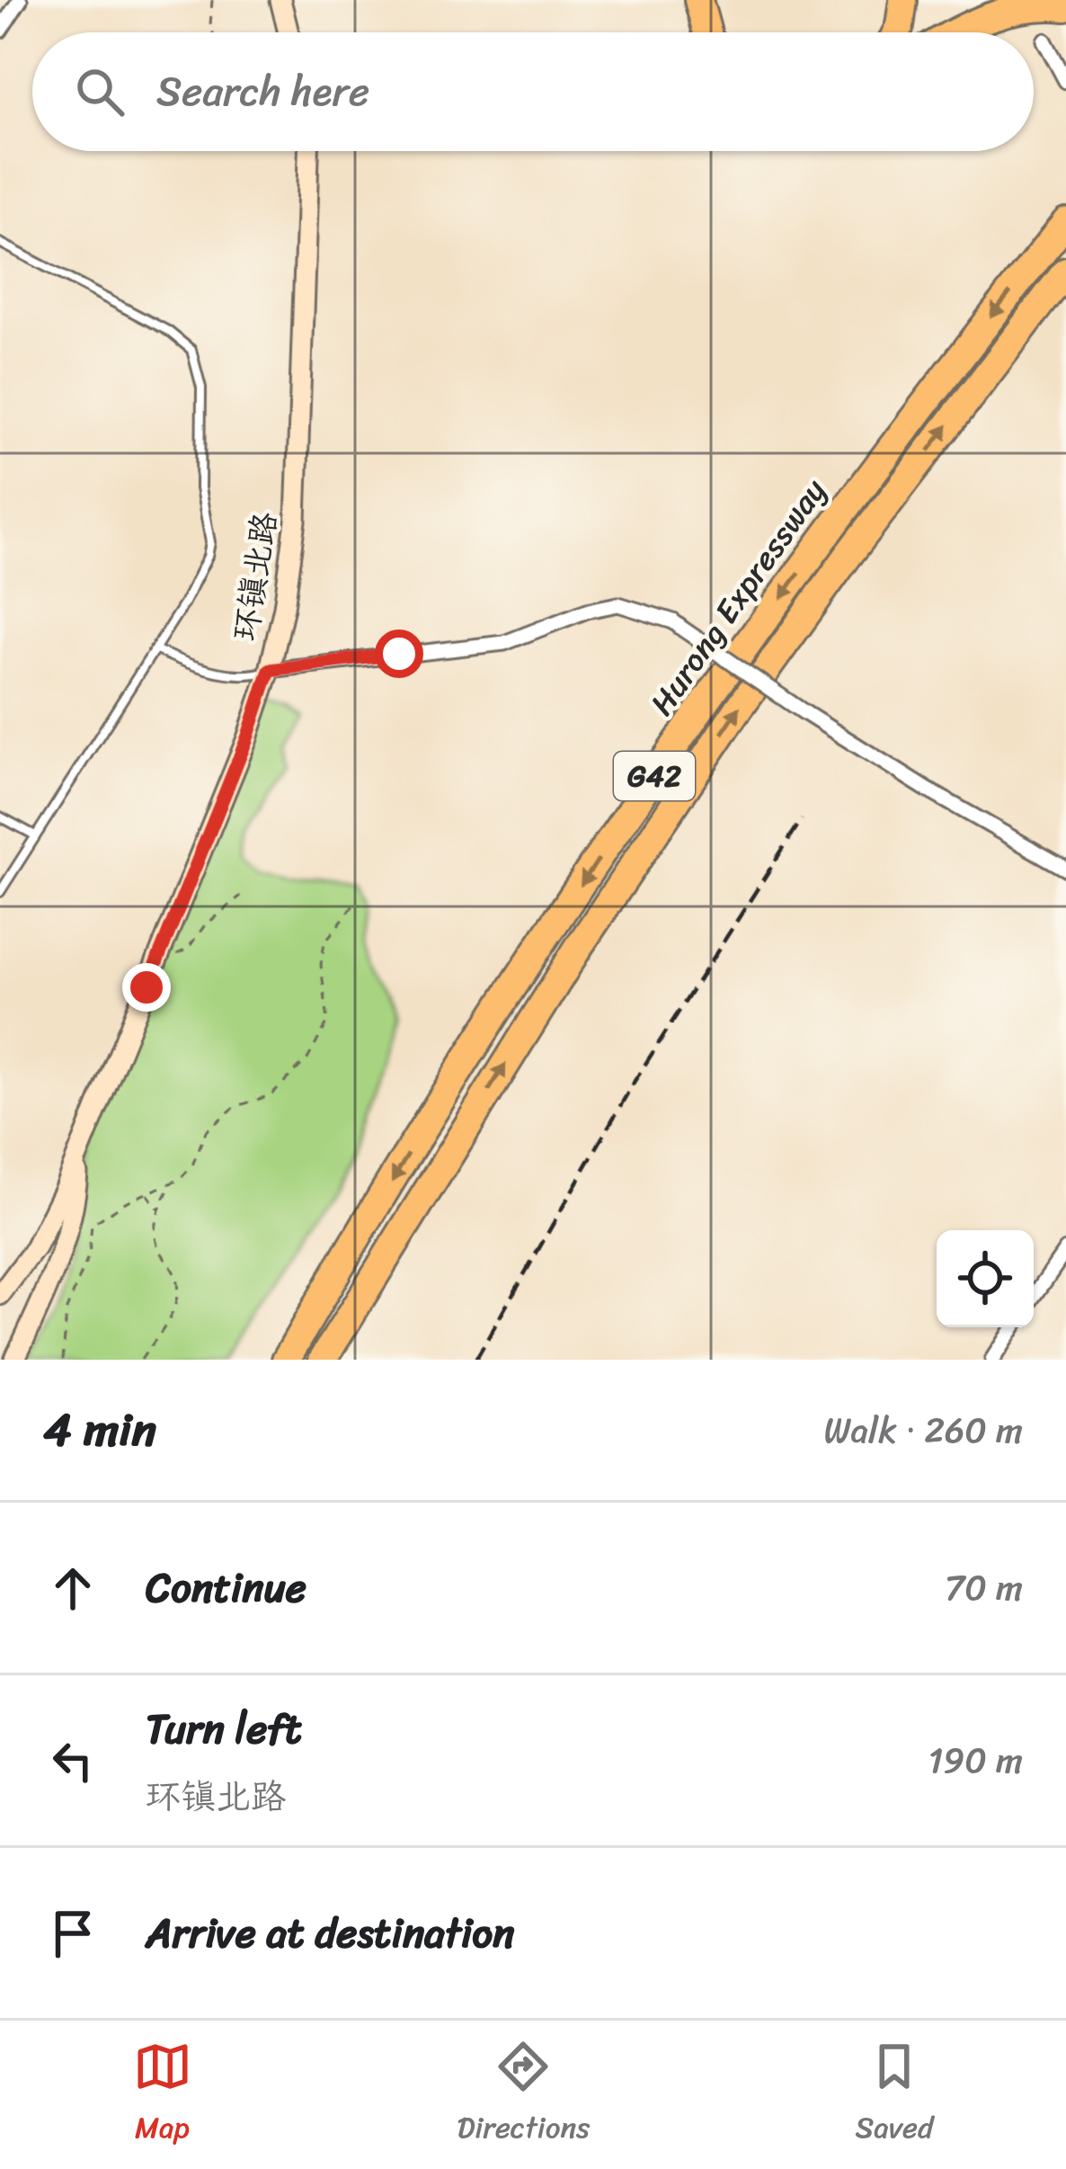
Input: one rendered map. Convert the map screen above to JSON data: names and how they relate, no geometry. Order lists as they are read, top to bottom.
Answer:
{
  "streets": {
    "highway": ["Hurong Expressway", "G42"],
    "street": ["环镇北路"]
  },
  "page": {
    "search": "Search here",
    "heading": ["4 min", "Walk · 260 m"],
    "list": [
      ["Continue", "70 m"],
      ["Turn left", "环镇北路", "190 m"],
      "Arrive at destination"
    ],
    "nav": ["Map", "Directions", "Saved"]
  }
}
